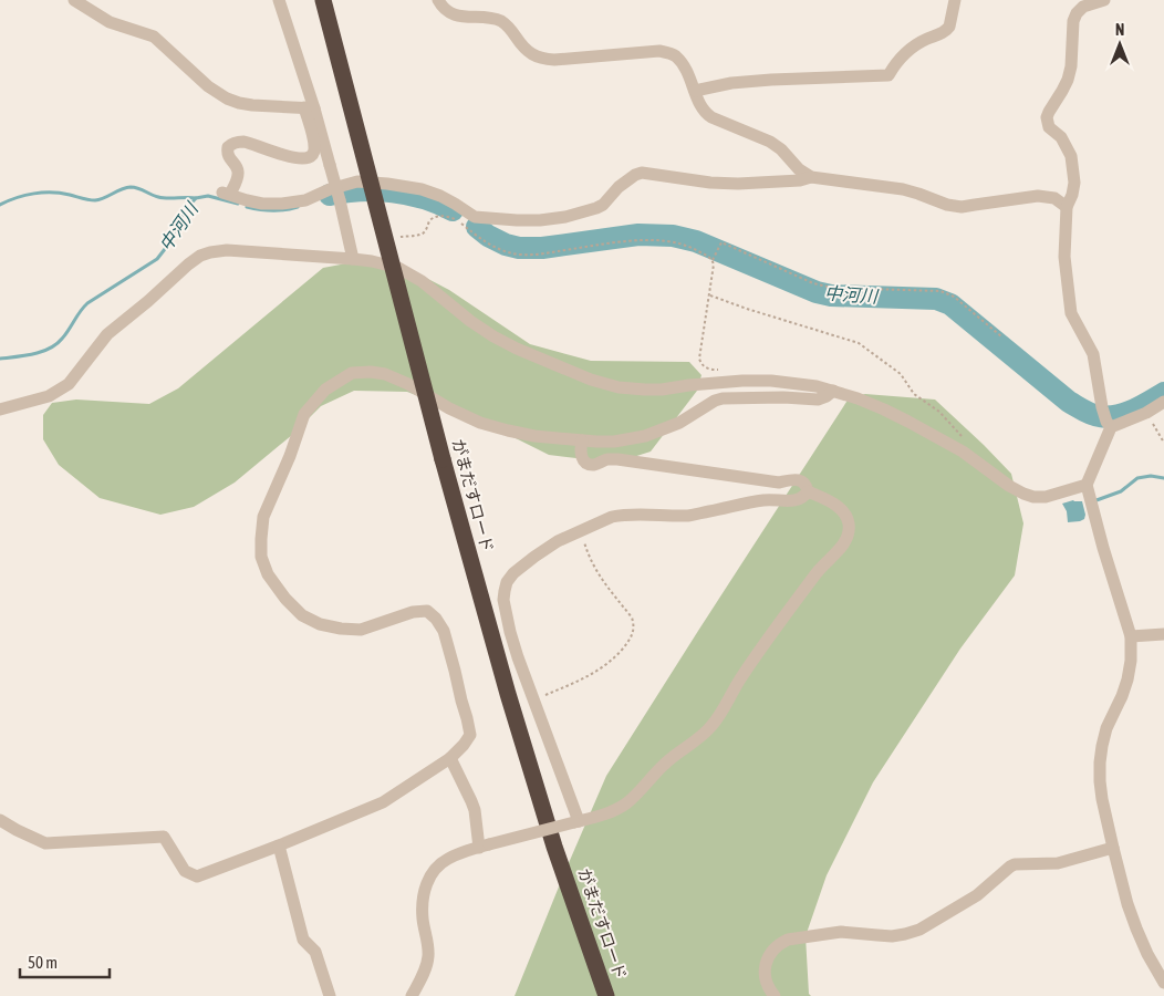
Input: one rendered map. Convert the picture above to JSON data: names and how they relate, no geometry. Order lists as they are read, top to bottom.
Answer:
{
  "streets": {
    "highway": ["がまだすロード"]
  },
  "water": ["中河川"],
  "scale_bar": "50 m",
  "north": "top"
}
